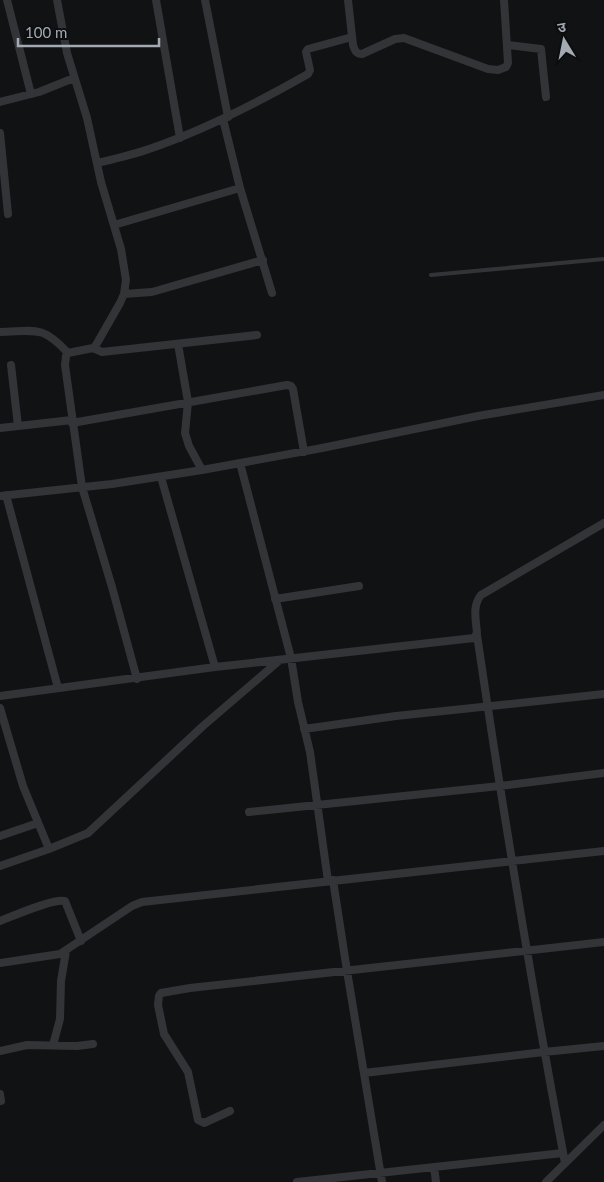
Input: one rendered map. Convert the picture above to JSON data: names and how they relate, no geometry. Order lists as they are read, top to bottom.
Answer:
{
  "scale_bar": "100 m",
  "north": "top"
}
